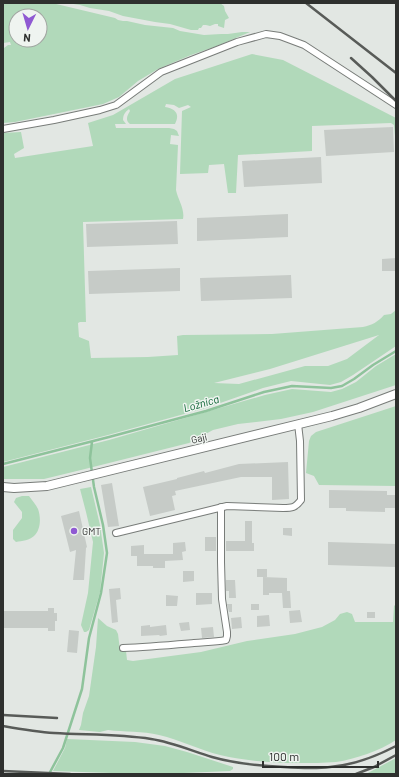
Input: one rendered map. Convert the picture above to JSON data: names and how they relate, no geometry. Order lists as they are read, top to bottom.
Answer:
{
  "streets": {
    "street": ["Gaji"]
  },
  "water": ["Ložnica"],
  "places": ["GMT"],
  "scale_bar": "100 m",
  "north": "bottom"
}
